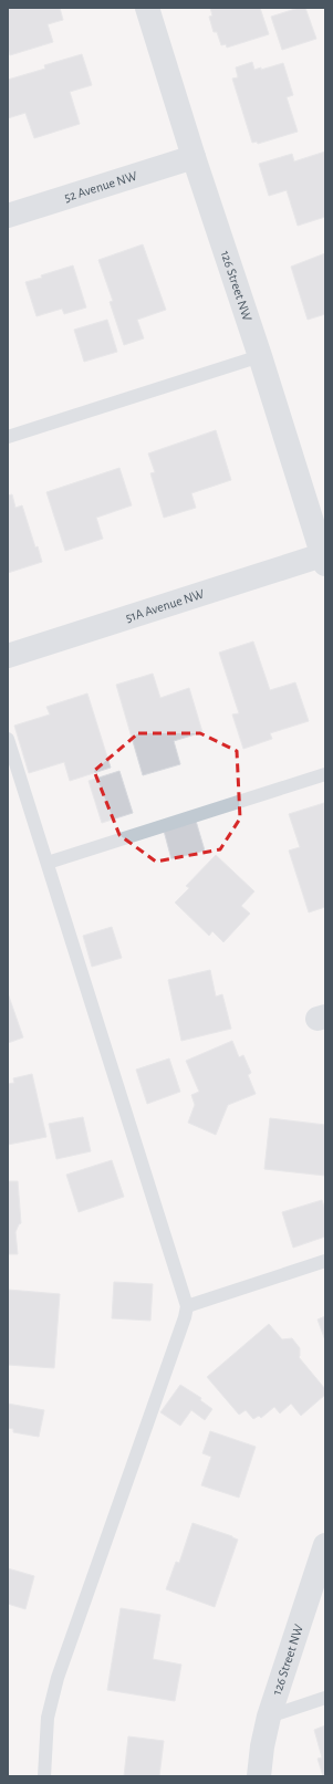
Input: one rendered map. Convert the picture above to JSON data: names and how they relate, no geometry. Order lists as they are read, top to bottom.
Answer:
{
  "streets": {
    "street": ["52 Avenue NW", "126 Street NW", "51A Avenue NW"]
  },
  "crossings": [
    ["52 Avenue NW", "126 Street NW"],
    ["126 Street NW", "51A Avenue NW"]
  ]
}
